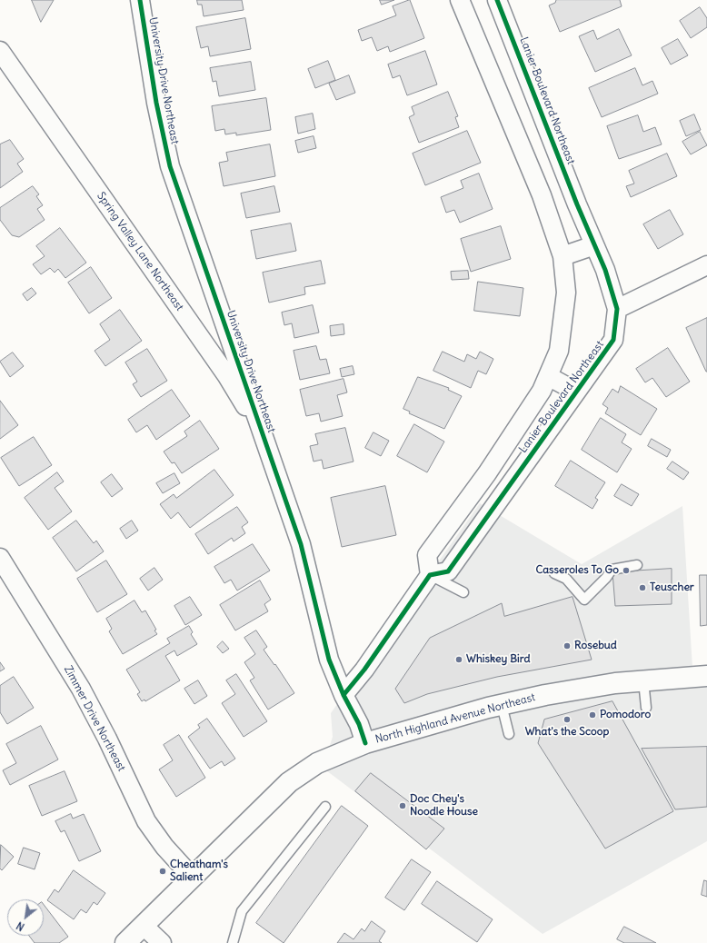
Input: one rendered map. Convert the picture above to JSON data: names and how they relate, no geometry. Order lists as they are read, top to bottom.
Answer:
{
  "streets": {
    "street": [
      "University Drive Northeast",
      "Lanier Boulevard Northeast",
      "Spring Valley Lane Northeast",
      "Zimmer Drive Northeast",
      "North Highland Avenue Northeast"
    ]
  },
  "crossings": [
    ["University Drive Northeast", "Spring Valley Lane Northeast"],
    ["University Drive Northeast", "North Highland Avenue Northeast"],
    ["Zimmer Drive Northeast", "North Highland Avenue Northeast"]
  ],
  "places": [
    "Casseroles To Go",
    "Teuscher",
    "Rosebud",
    "Whiskey Bird",
    "Pomodoro",
    "What's the Scoop",
    "Doc Chey's Noodle House",
    "Cheatham's Salient"
  ],
  "north": "bottom left"
}
